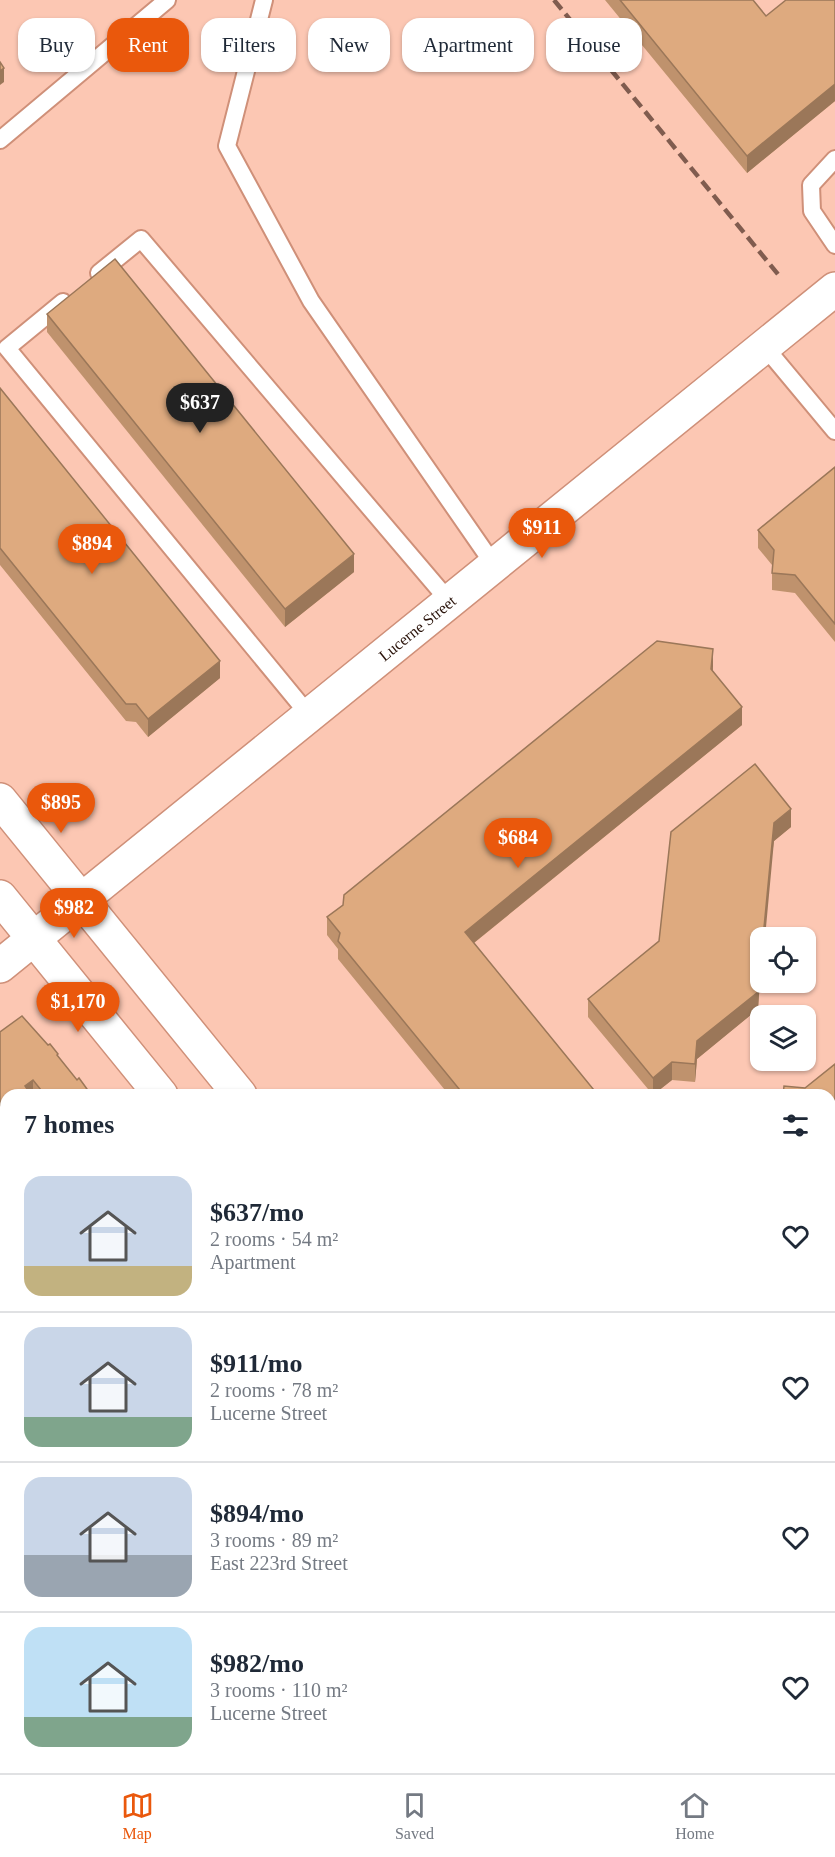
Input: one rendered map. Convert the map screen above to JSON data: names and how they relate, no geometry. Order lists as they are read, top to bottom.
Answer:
{
  "streets": {
    "street": ["Lucerne Street"]
  },
  "page": {
    "chip": [
      "Buy",
      "Rent",
      "Filters",
      "New",
      "Apartment",
      "House"
    ],
    "price": [
      "$637",
      "$911",
      "$894",
      "$895",
      "$684",
      "$982",
      "$1,170"
    ],
    "heading": "7 homes",
    "list": [
      {
        "name": "$637/mo",
        "note": "2 rooms · 54 m² · Apartment"
      },
      {
        "name": "$911/mo",
        "note": "2 rooms · 78 m² · Lucerne Street"
      },
      {
        "name": "$894/mo",
        "note": "3 rooms · 89 m² · East 223rd Street"
      },
      {
        "name": "$982/mo",
        "note": "3 rooms · 110 m² · Lucerne Street"
      }
    ],
    "tabs": ["Map", "Saved", "Home"]
  }
}
